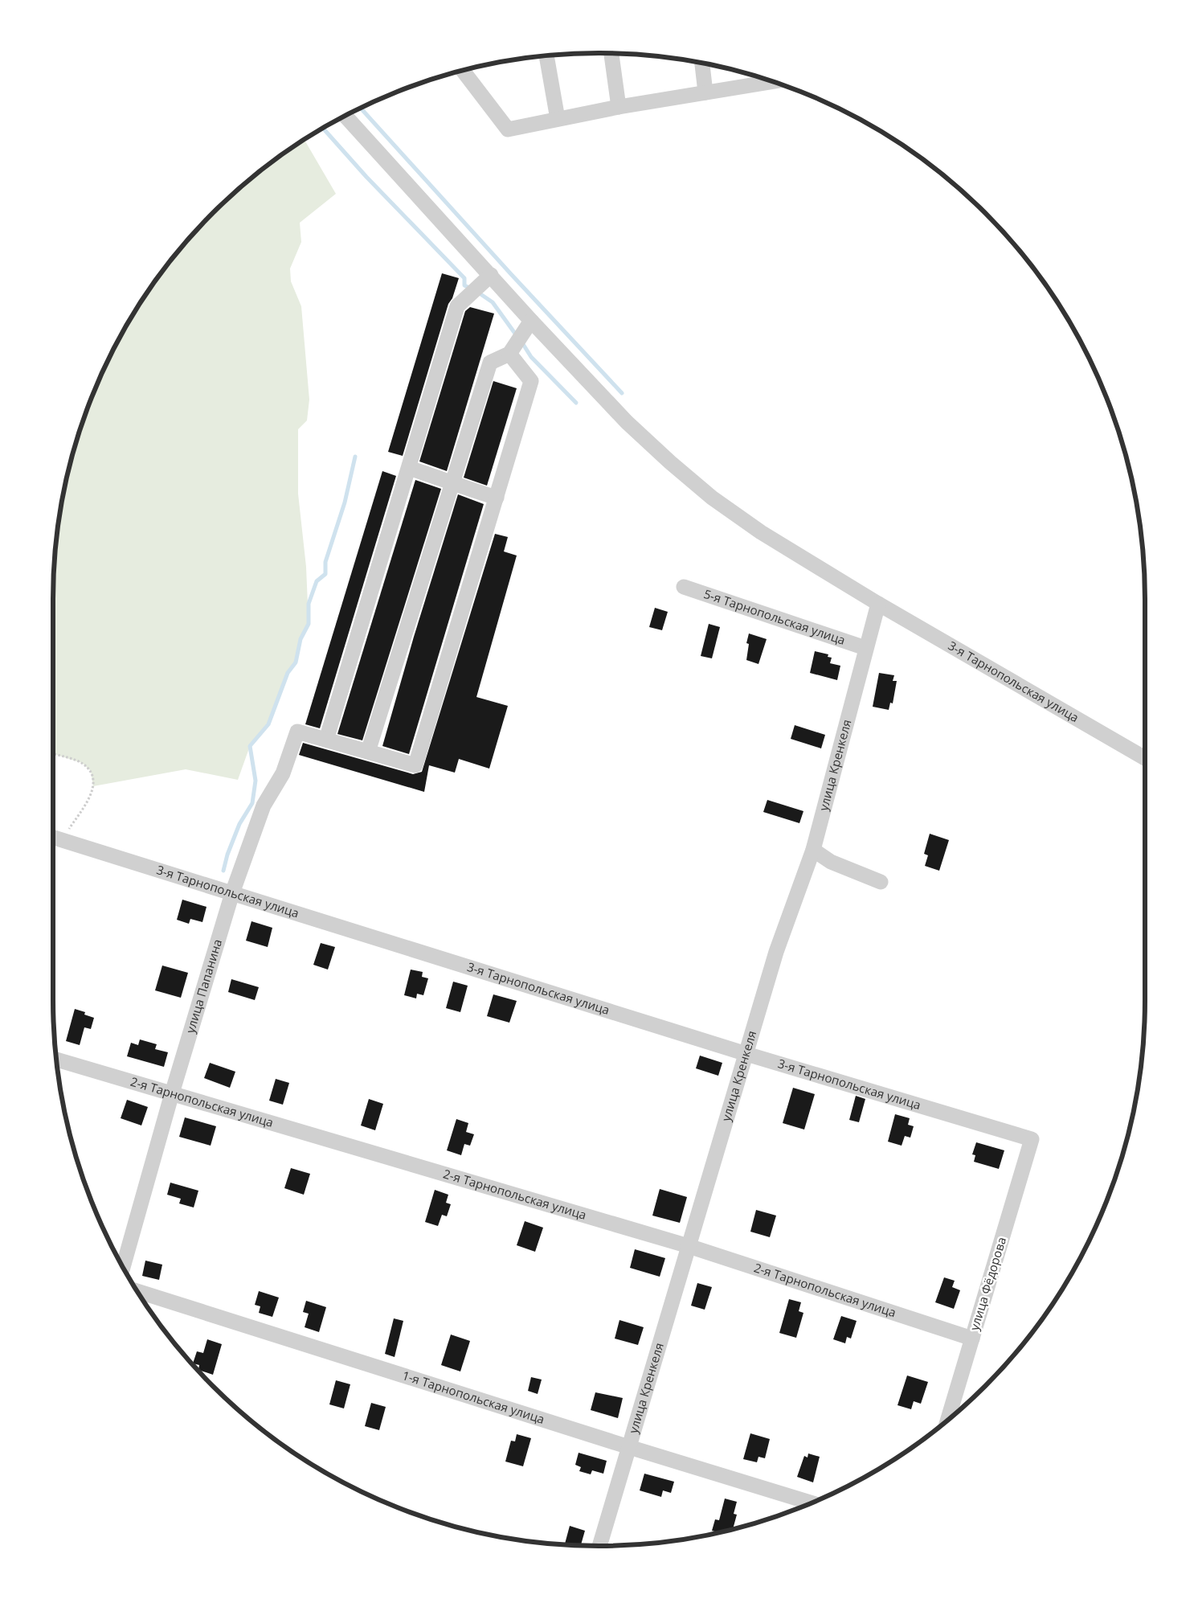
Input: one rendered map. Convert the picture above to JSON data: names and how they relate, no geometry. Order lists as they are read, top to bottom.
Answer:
{
  "streets": {
    "street": [
      "5-я Тарнопольская улица",
      "3-я Тарнопольская улица",
      "улица Кренкеля",
      "улица Папанина",
      "2-я Тарнопольская улица",
      "улица Фёдорова",
      "1-я Тарнопольская улица"
    ]
  },
  "crossings": [
    ["5-я Тарнопольская улица", "улица Кренкеля"],
    ["3-я Тарнопольская улица", "улица Кренкеля"],
    ["3-я Тарнопольская улица", "улица Папанина"],
    ["3-я Тарнопольская улица", "улица Фёдорова"],
    ["улица Кренкеля", "2-я Тарнопольская улица"],
    ["улица Кренкеля", "1-я Тарнопольская улица"],
    ["улица Папанина", "2-я Тарнопольская улица"],
    ["2-я Тарнопольская улица", "улица Фёдорова"]
  ]
}
